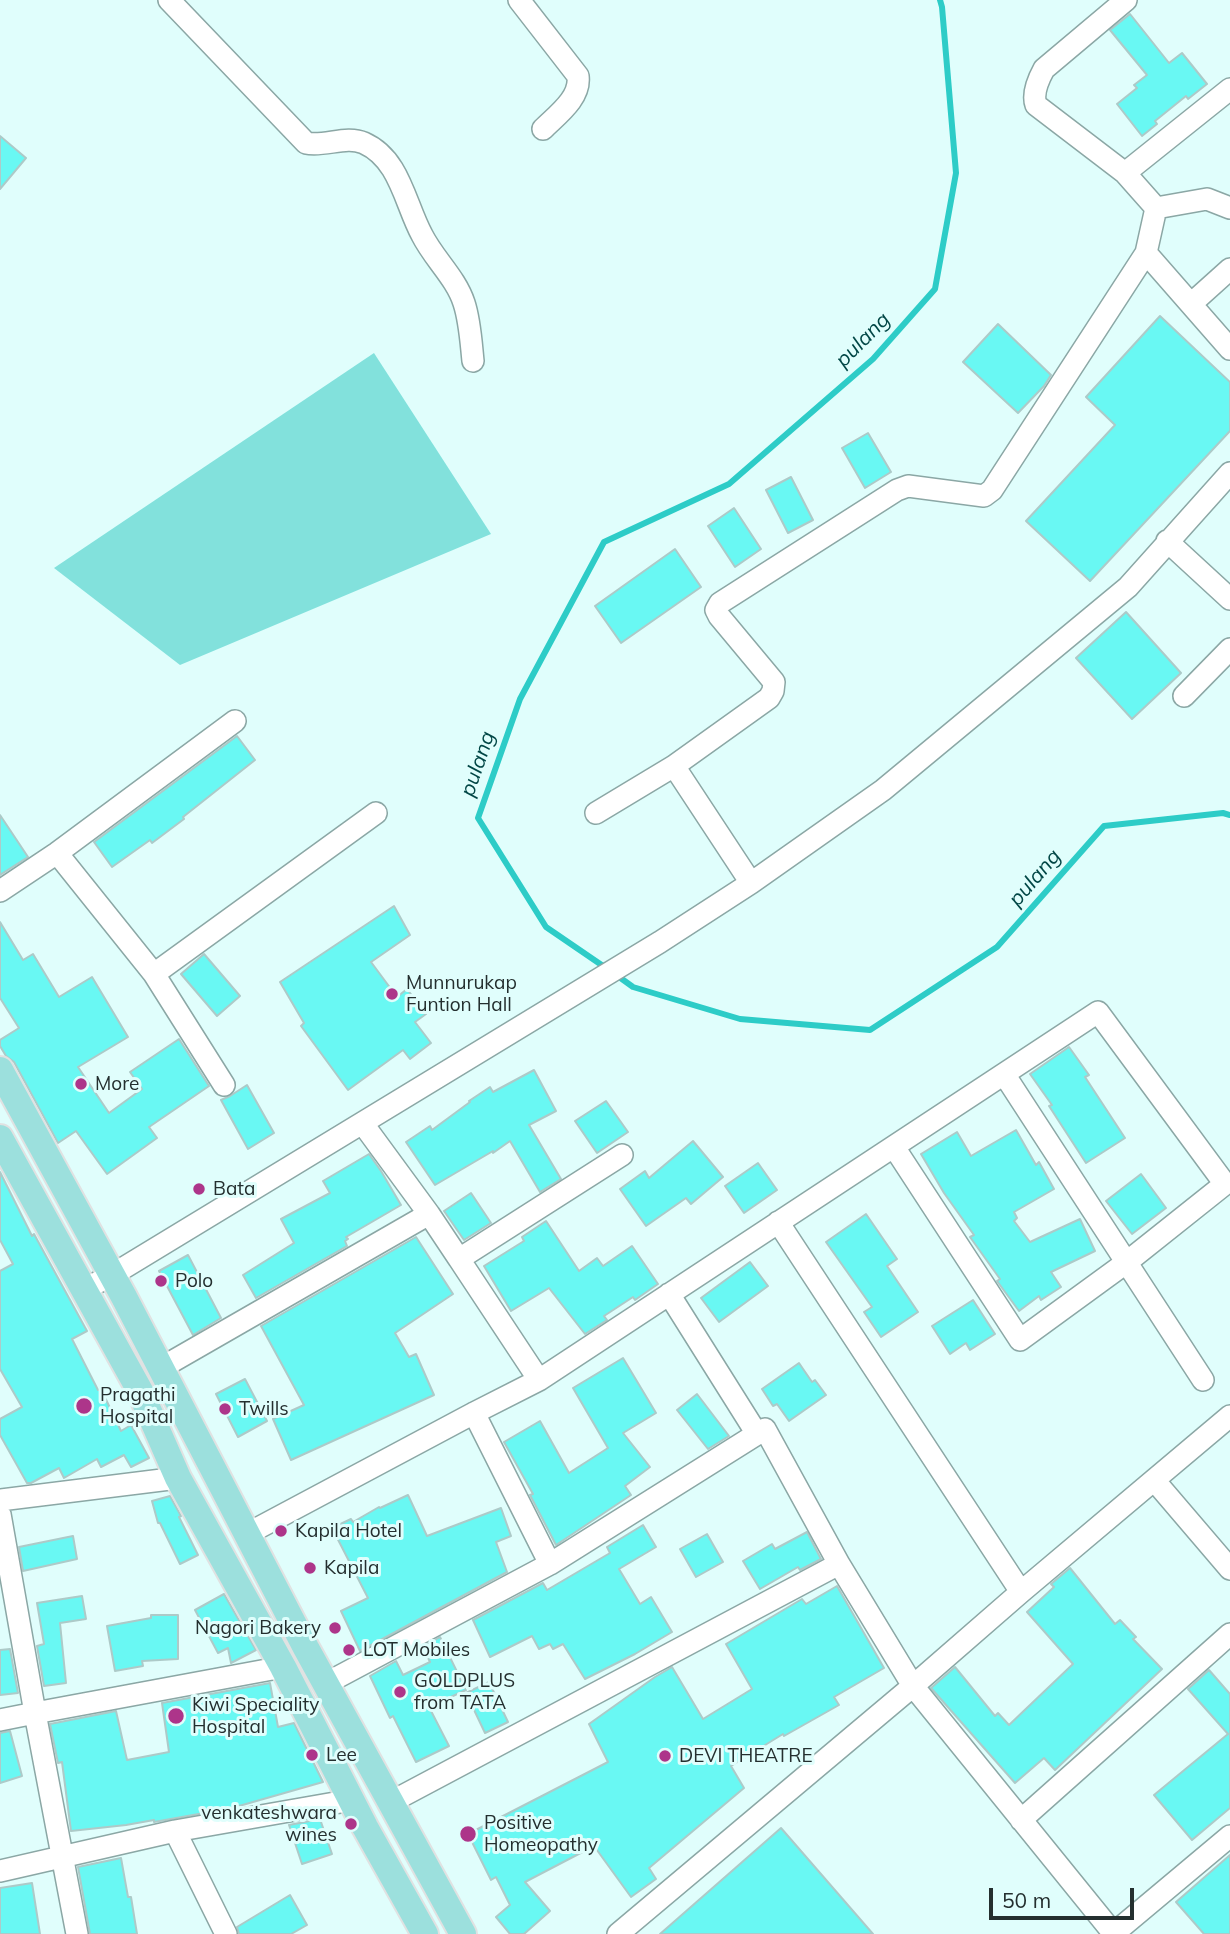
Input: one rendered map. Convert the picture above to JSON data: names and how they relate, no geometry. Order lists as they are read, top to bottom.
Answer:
{
  "water": ["pulang"],
  "places": [
    "Munnurukap Funtion Hall",
    "More",
    "Bata",
    "Polo",
    "Pragathi Hospital",
    "Twills",
    "Kapila Hotel",
    "Kapila",
    "Nagori Bakery",
    "LOT Mobiles",
    "GOLDPLUS from TATA",
    "Kiwi Speciality Hospital",
    "Lee",
    "DEVI THEATRE",
    "venkateshwara wines",
    "Positive Homeopathy"
  ],
  "scale_bar": "50 m"
}
